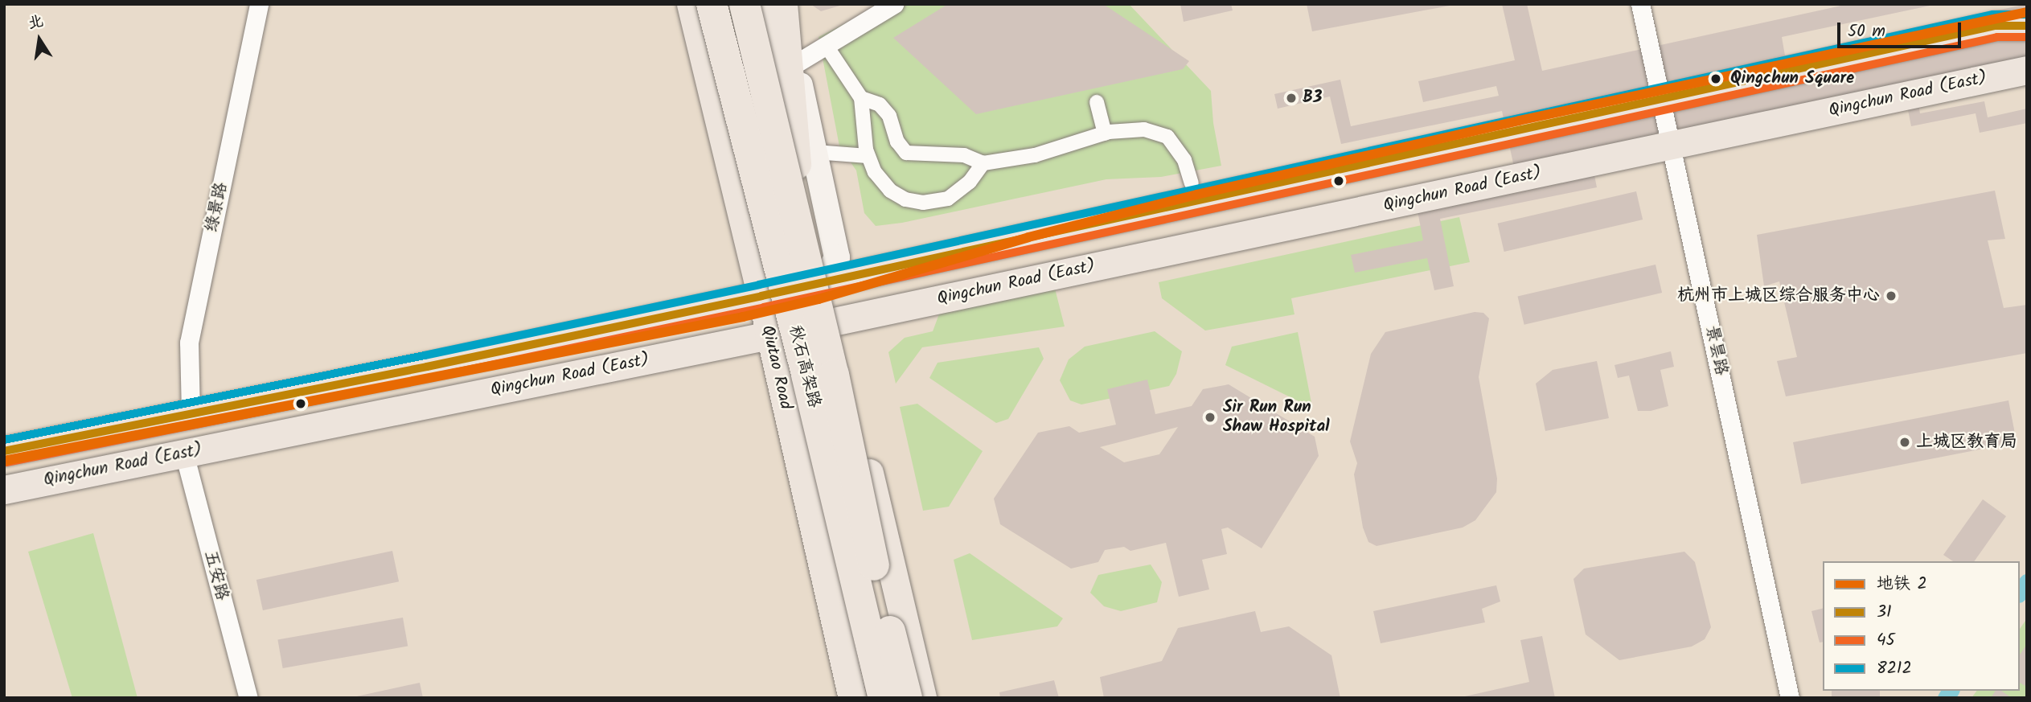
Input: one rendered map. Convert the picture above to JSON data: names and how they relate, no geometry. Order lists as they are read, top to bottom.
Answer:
{
  "streets": {
    "highway": ["秋石高架路"],
    "main road": ["Qingchun Road (East)", "Qiutao Road"],
    "street": ["绿景路", "景昙路", "五安路"]
  },
  "crossings": [
    ["Qingchun Road (East)", "景昙路"],
    ["Qingchun Road (East)", "Qiutao Road"],
    ["Qingchun Road (East)", "五安路"]
  ],
  "places": [
    "Qingchun Square",
    "B3",
    "杭州市上城区综合服务中心",
    "Sir Run Run Shaw Hospital",
    "上城区教育局"
  ],
  "lines": [
    "metro line 2",
    "transit line 8212",
    "transit line 31",
    "transit line 45"
  ],
  "legend": [
    "地铁 2",
    "31",
    "45",
    "8212"
  ],
  "scale_bar": "50 m",
  "north": "top"
}
